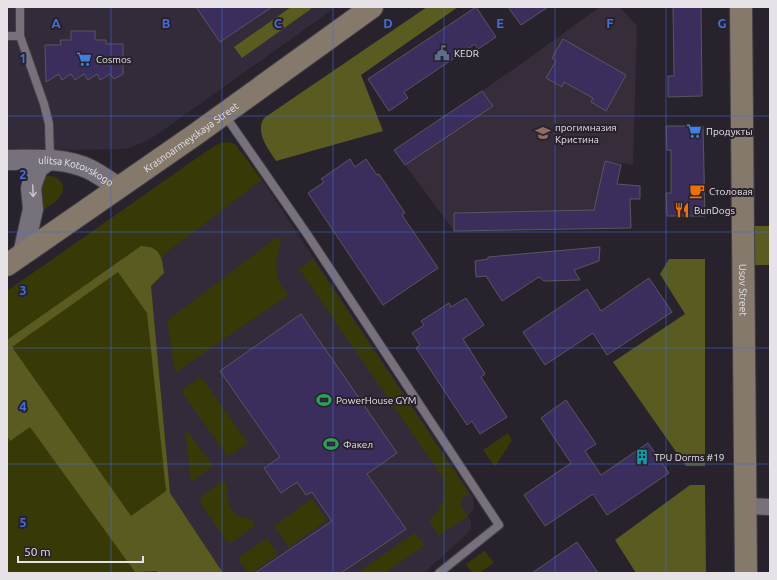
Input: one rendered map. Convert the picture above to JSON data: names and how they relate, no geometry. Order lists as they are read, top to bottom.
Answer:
{
  "streets": {
    "main road": ["Krasnoarmeyskaya Street", "Usov Street"],
    "street": ["ulitsa Kotovskogo"]
  },
  "crossings": [
    ["Krasnoarmeyskaya Street", "ulitsa Kotovskogo"]
  ],
  "places": {
    "public building": ["KEDR"],
    "supermarket": ["Cosmos", "Продукты"],
    "school or university": ["прогимназия Кристина"],
    "cafe": ["Столовая"],
    "restaurant": ["BunDogs"],
    "sports": ["PowerHouse GYM", "Факел"],
    "building": ["TPU Dorms #19"]
  },
  "scale_bar": "50 m",
  "grid": {
    "columns": [
      "A",
      "B",
      "C",
      "D",
      "E",
      "F",
      "G"
    ],
    "rows": [
      "1",
      "2",
      "3",
      "4",
      "5"
    ]
  }
}
